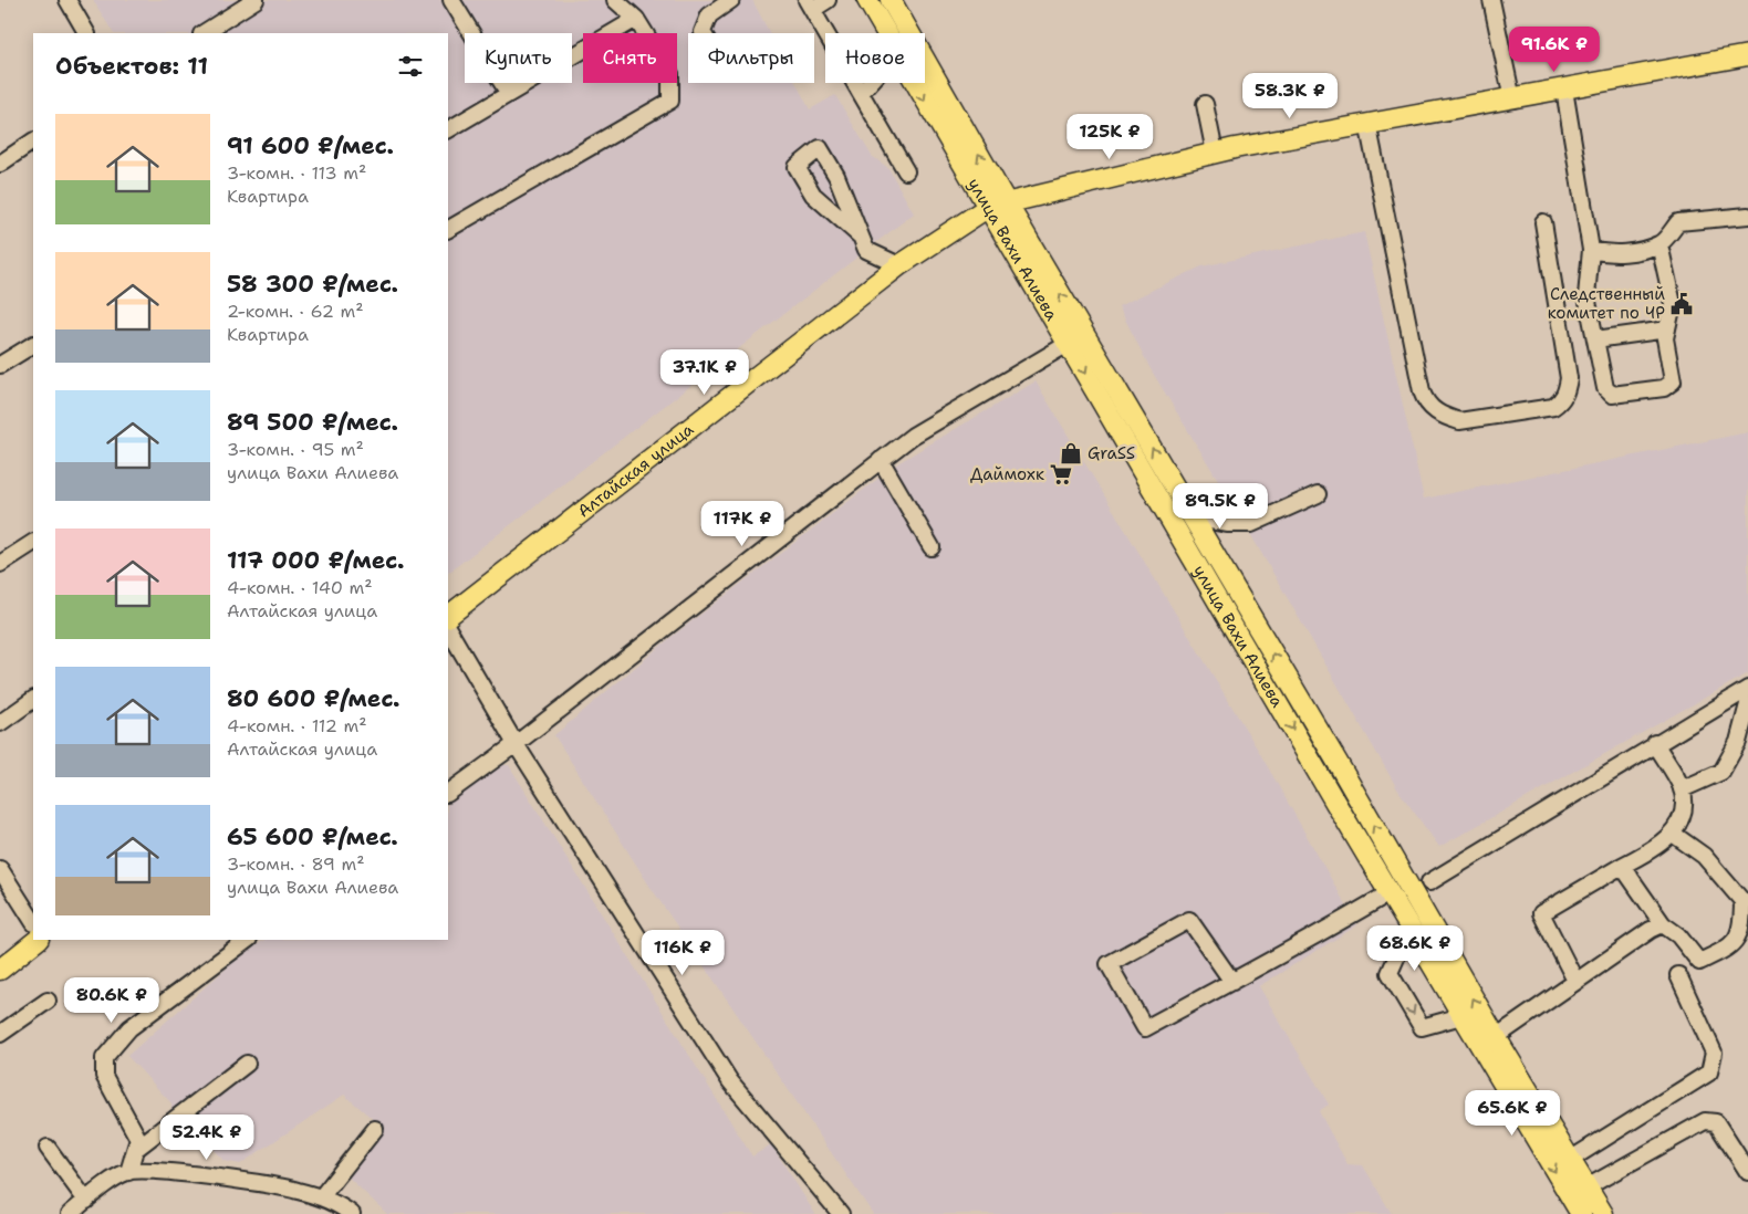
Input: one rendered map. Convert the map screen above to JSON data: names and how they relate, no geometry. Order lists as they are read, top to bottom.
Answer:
{
  "streets": {
    "main road": ["улица Вахи Алиева", "Алтайская улица"]
  },
  "crossings": [
    ["улица Вахи Алиева", "Алтайская улица"]
  ],
  "places": {
    "public building": ["Следственный комитет по ЧР"],
    "shop": ["GraSS"],
    "supermarket": ["Даймохк"]
  },
  "page": {
    "price": [
      "91.6K ₽",
      "58.3K ₽",
      "125K ₽",
      "37.1K ₽",
      "89.5K ₽",
      "117K ₽",
      "68.6K ₽",
      "116K ₽",
      "80.6K ₽",
      "65.6K ₽",
      "52.4K ₽"
    ],
    "chip": [
      "Купить",
      "Снять",
      "Фильтры",
      "Новое"
    ],
    "heading": "Объектов: 11",
    "list": [
      {
        "name": "91 600 ₽/мес.",
        "note": "3-комн. · 113 m² · Квартира"
      },
      {
        "name": "58 300 ₽/мес.",
        "note": "2-комн. · 62 m² · Квартира"
      },
      {
        "name": "89 500 ₽/мес.",
        "note": "3-комн. · 95 m² · улица Вахи Алиева"
      },
      {
        "name": "117 000 ₽/мес.",
        "note": "4-комн. · 140 m² · Алтайская улица"
      },
      {
        "name": "80 600 ₽/мес.",
        "note": "4-комн. · 112 m² · Алтайская улица"
      },
      {
        "name": "65 600 ₽/мес.",
        "note": "3-комн. · 89 m² · улица Вахи Алиева"
      }
    ]
  }
}
